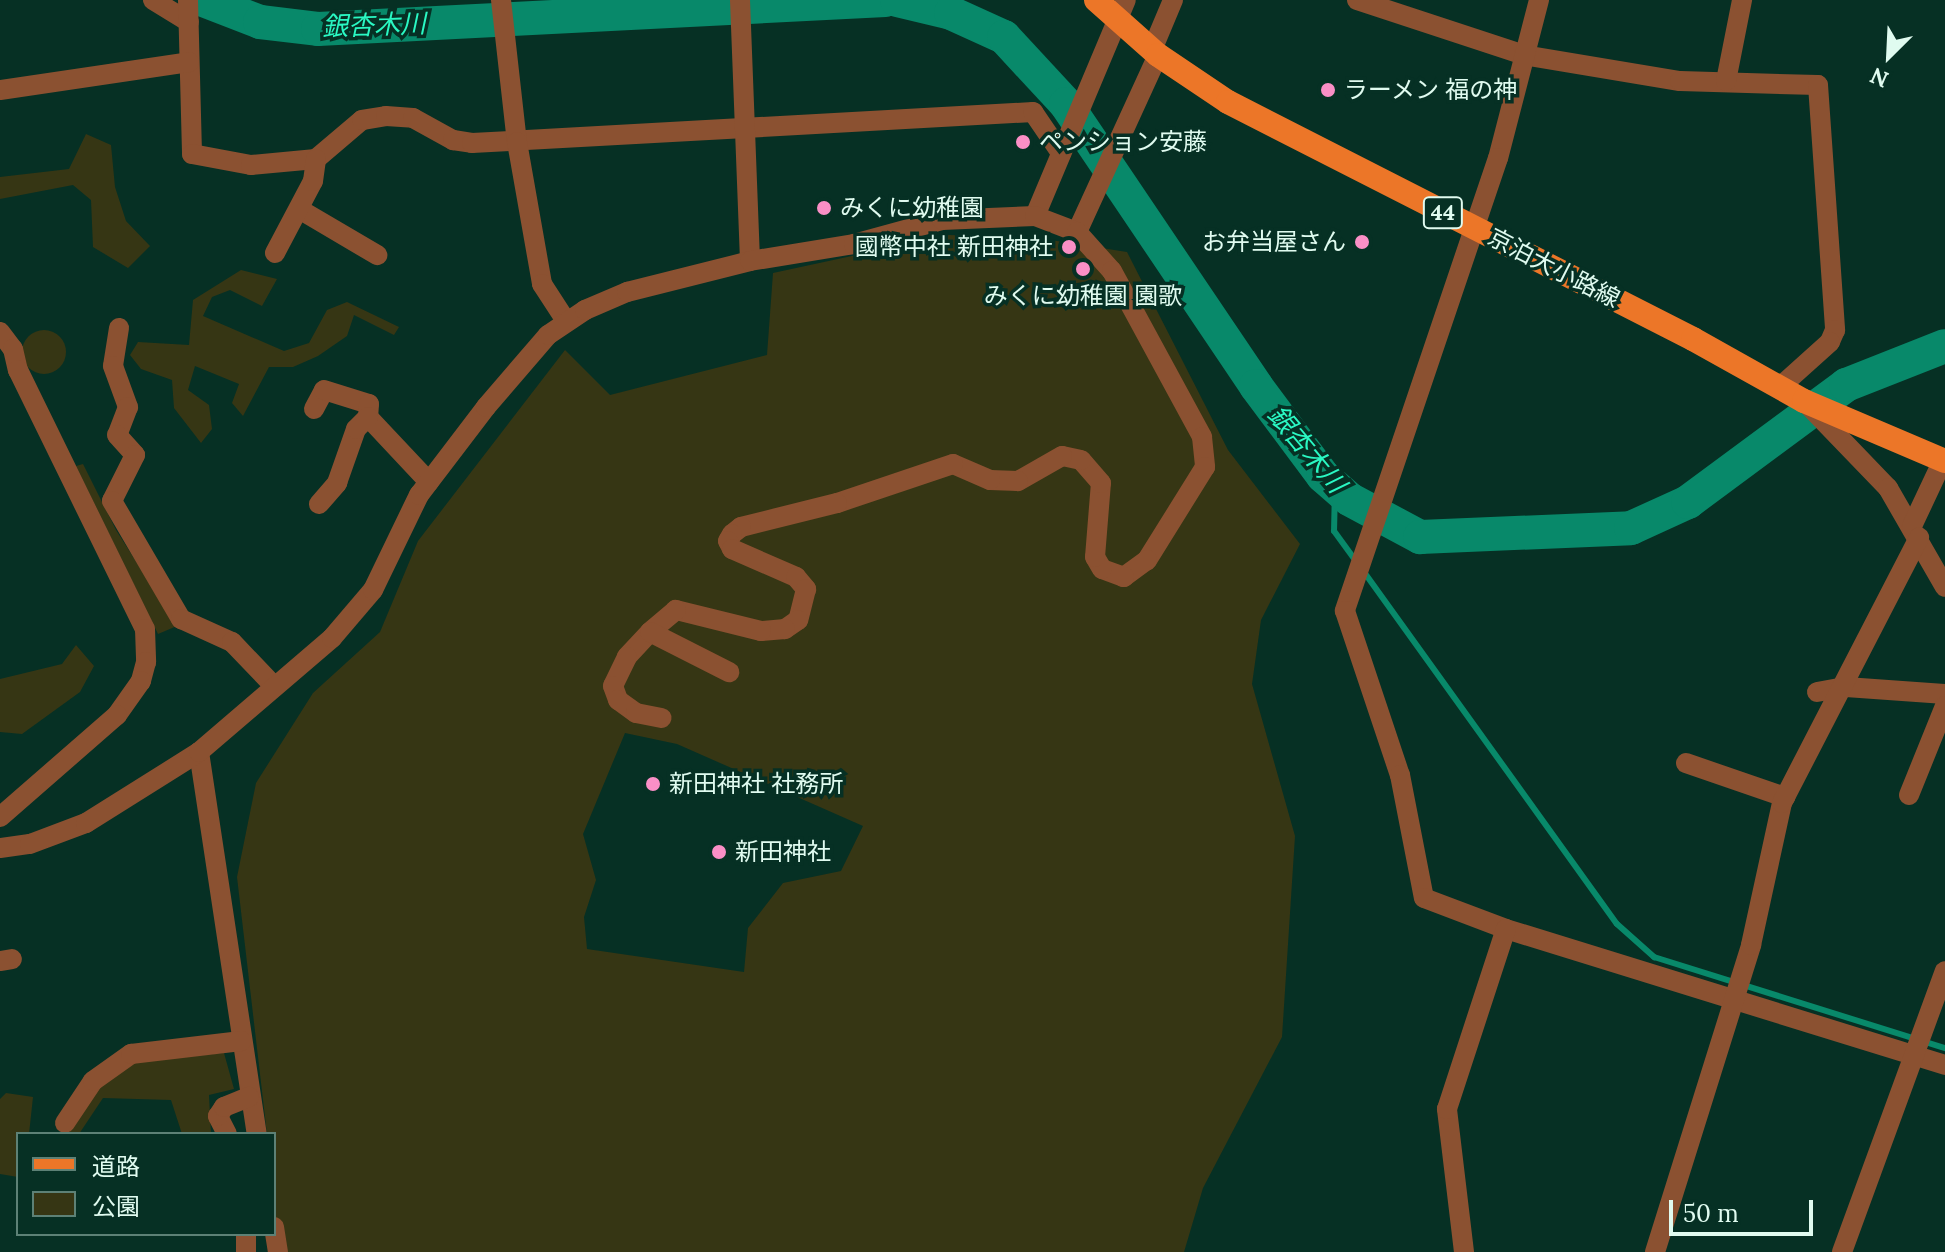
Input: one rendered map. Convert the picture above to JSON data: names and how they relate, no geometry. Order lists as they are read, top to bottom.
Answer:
{
  "streets": {
    "main road": ["44", "京泊大小路線"]
  },
  "water": ["銀杏木川"],
  "places": [
    "ラーメン 福の神",
    "ペンション安藤",
    "みくに幼稚園",
    "お弁当屋さん",
    "國幣中社 新田神社",
    "みくに幼稚園 園歌",
    "新田神社 社務所",
    "新田神社"
  ],
  "legend": ["道路", "公園"],
  "scale_bar": "50 m",
  "north": "bottom left"
}
